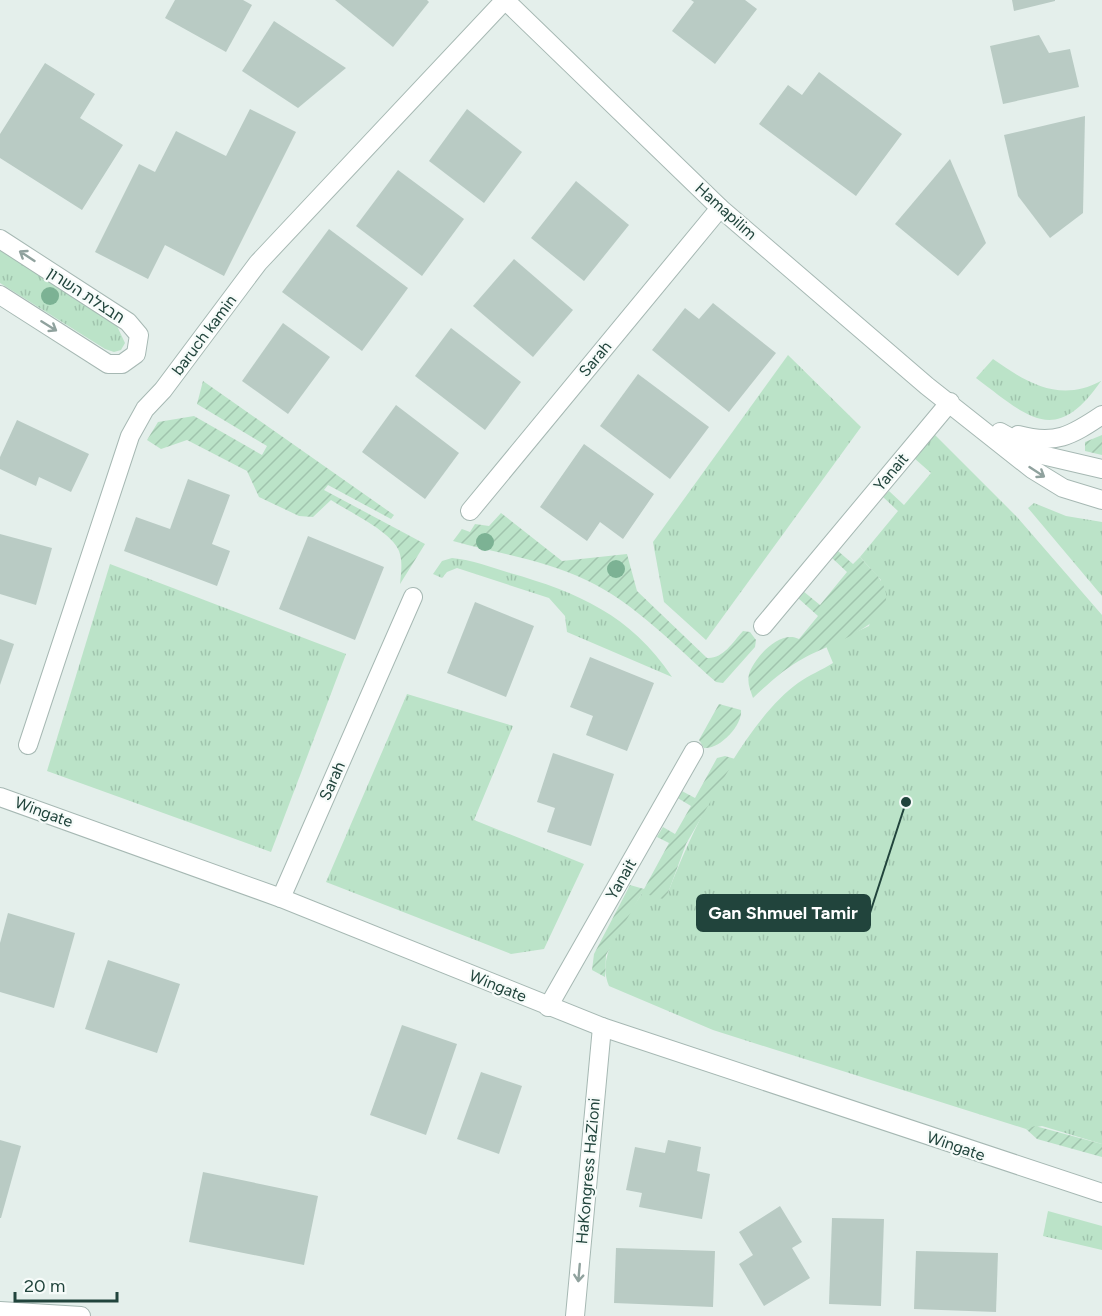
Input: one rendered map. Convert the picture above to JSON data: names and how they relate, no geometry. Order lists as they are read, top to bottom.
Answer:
{
  "streets": {
    "street": [
      "Hamapilim",
      "חבצלת השרון",
      "baruch kamin",
      "Sarah",
      "Yanait",
      "Wingate",
      "HaKongress HaZioni"
    ]
  },
  "crossings": [
    ["Hamapilim", "baruch kamin"],
    ["Hamapilim", "Sarah"],
    ["Hamapilim", "Yanait"],
    ["Sarah", "Wingate"],
    ["Yanait", "Wingate"],
    ["Wingate", "HaKongress HaZioni"]
  ],
  "one_way": ["HaKongress HaZioni"],
  "places": ["Gan Shmuel Tamir"],
  "scale_bar": "20 m"
}
